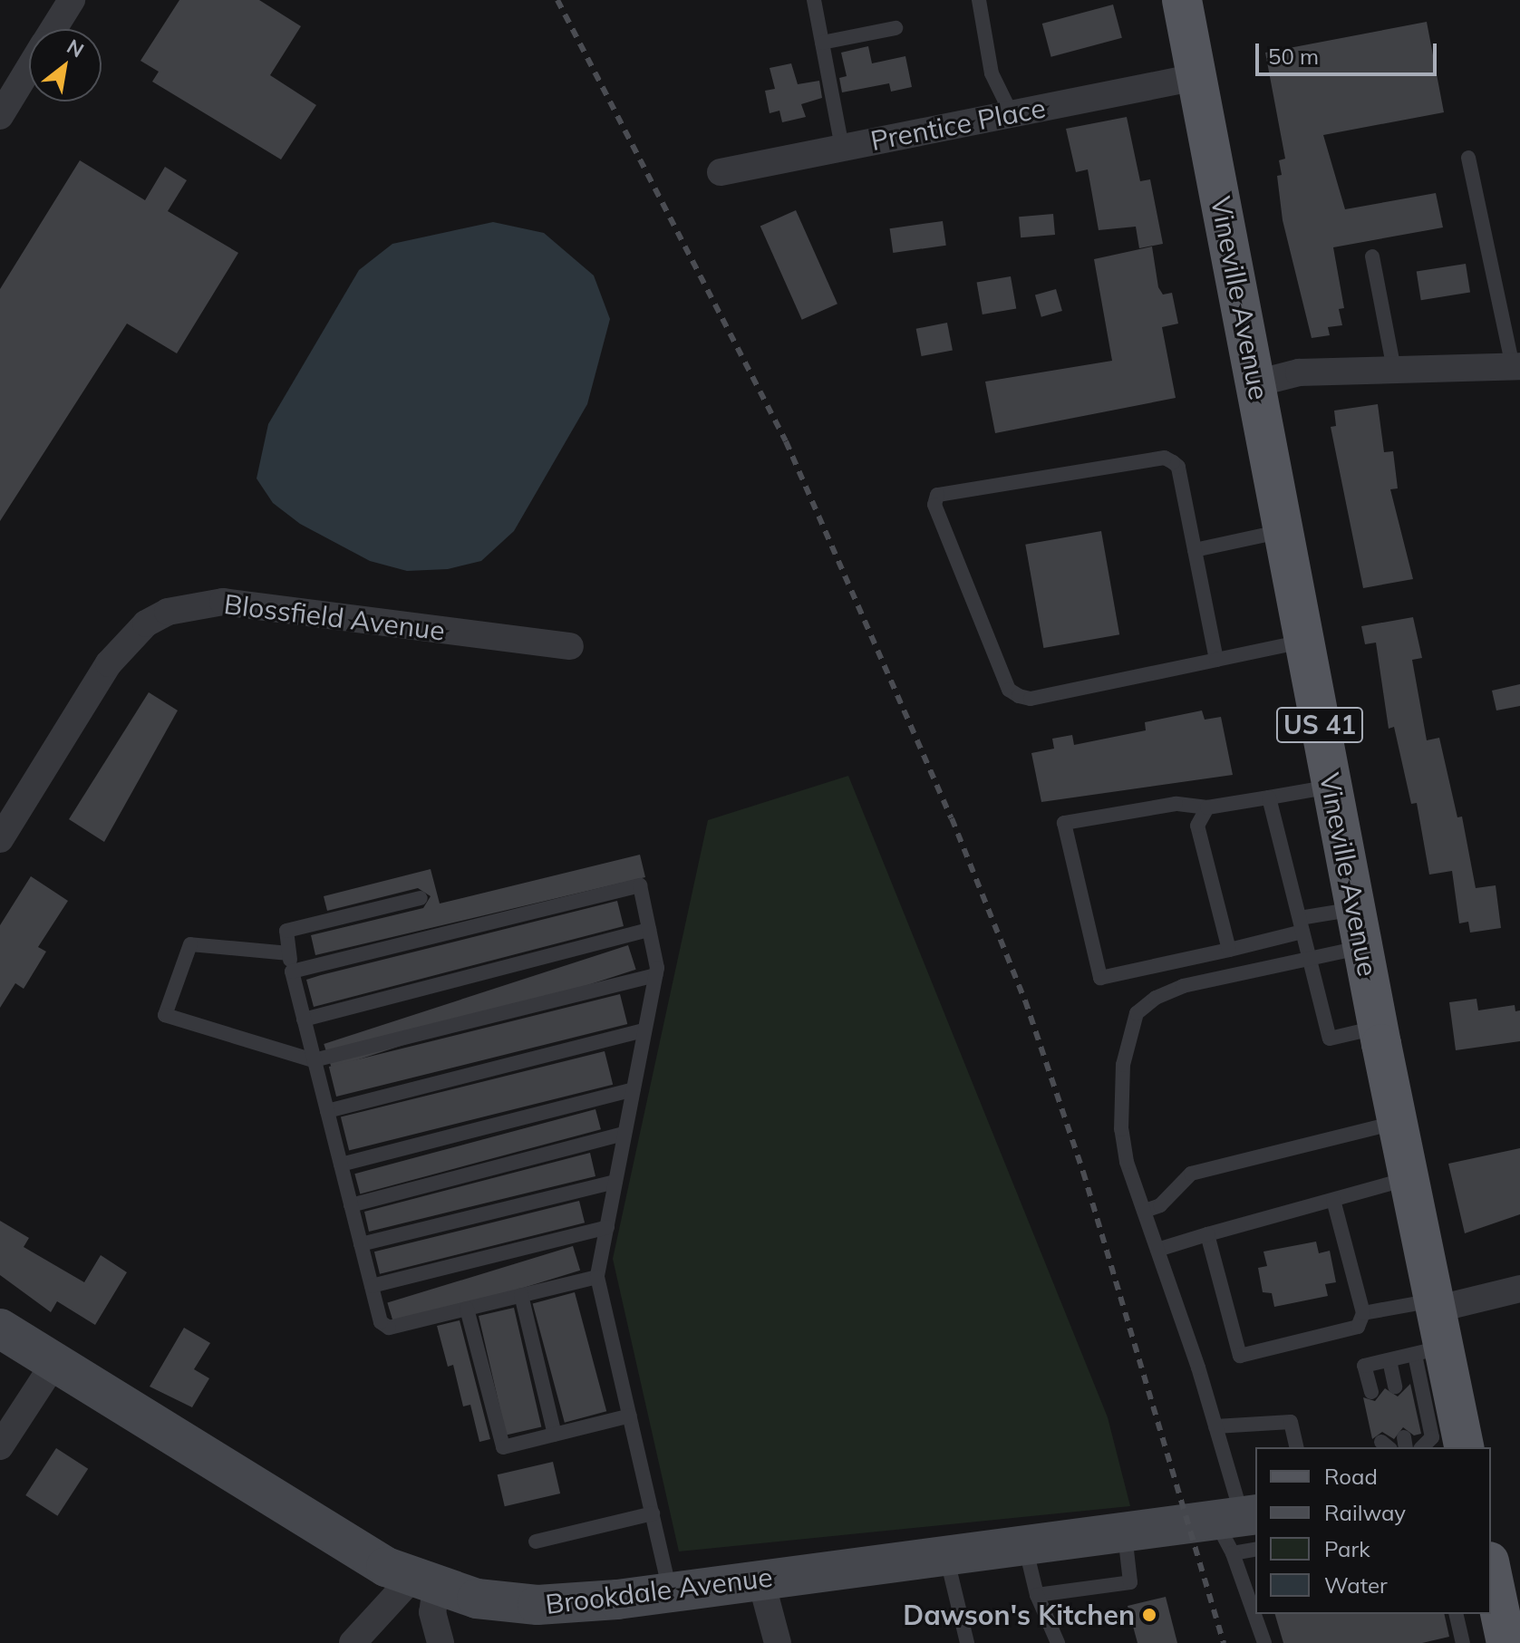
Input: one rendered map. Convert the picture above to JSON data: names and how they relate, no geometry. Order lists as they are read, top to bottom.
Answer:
{
  "streets": {
    "main road": ["Vineville Avenue", "US 41"],
    "street": ["Prentice Place", "Blossfield Avenue", "Brookdale Avenue"]
  },
  "crossings": [
    ["Prentice Place", "Vineville Avenue"]
  ],
  "places": ["Dawson's Kitchen"],
  "legend": [
    "Road",
    "Railway",
    "Park",
    "Water"
  ],
  "scale_bar": "50 m",
  "north": "top right"
}
